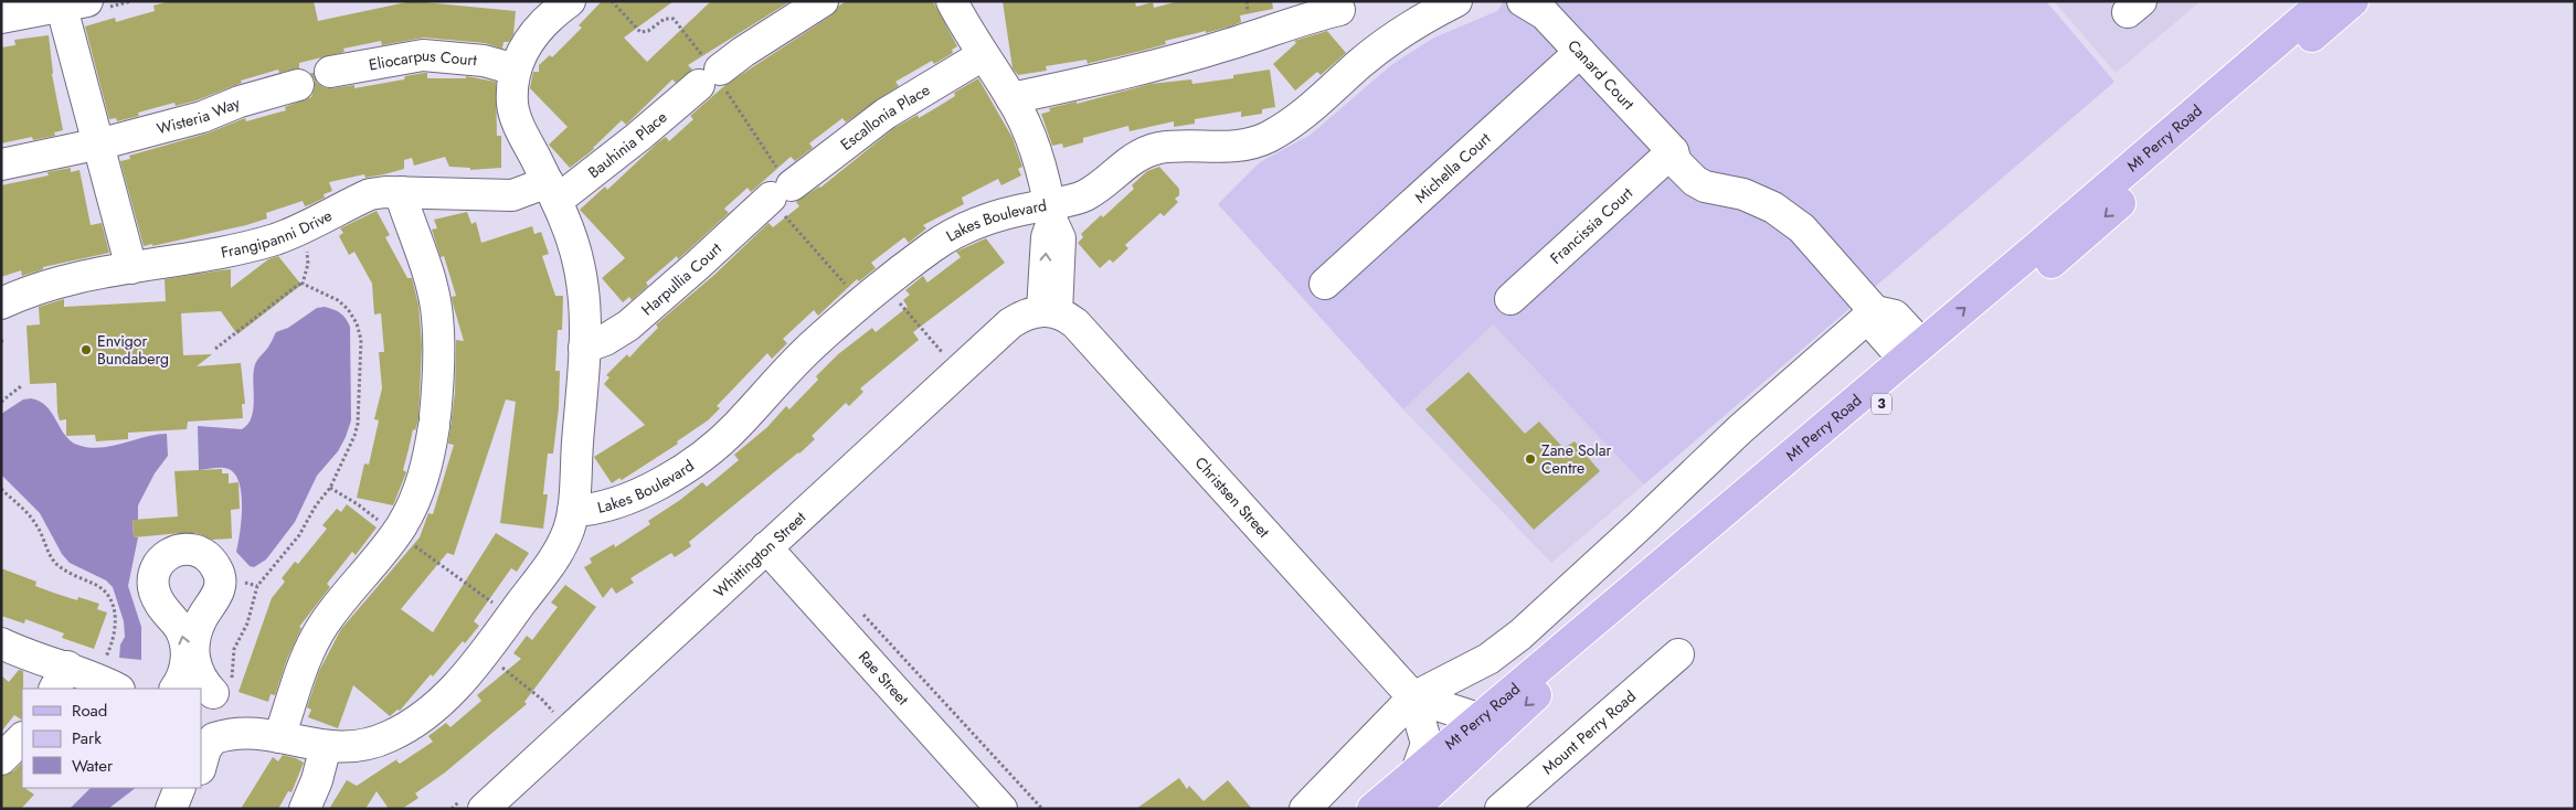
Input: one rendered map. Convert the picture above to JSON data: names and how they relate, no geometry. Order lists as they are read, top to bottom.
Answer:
{
  "streets": {
    "main road": ["Mt Perry Road", "3"],
    "street": [
      "Eliocarpus Court",
      "Canard Court",
      "Wisteria Way",
      "Escallonia Place",
      "Bauhinia Place",
      "Michella Court",
      "Lakes Boulevard",
      "Francissia Court",
      "Frangipanni Drive",
      "Harpullia Court",
      "Christsen Street",
      "Whittington Street",
      "Rae Street",
      "Mount Perry Road"
    ]
  },
  "crossings": [
    ["Eliocarpus Court", "Lakes Boulevard"],
    ["Canard Court", "Michella Court"],
    ["Canard Court", "Francissia Court"],
    ["Escallonia Place", "Harpullia Court"],
    ["Mt Perry Road", "Christsen Street"],
    ["Bauhinia Place", "Lakes Boulevard"],
    ["Bauhinia Place", "Frangipanni Drive"],
    ["Lakes Boulevard", "Frangipanni Drive"],
    ["Lakes Boulevard", "Harpullia Court"],
    ["Christsen Street", "Whittington Street"],
    ["Whittington Street", "Rae Street"]
  ],
  "places": ["Envigor Bundaberg", "Zane Solar Centre"],
  "legend": ["Road", "Park", "Water"]
}
